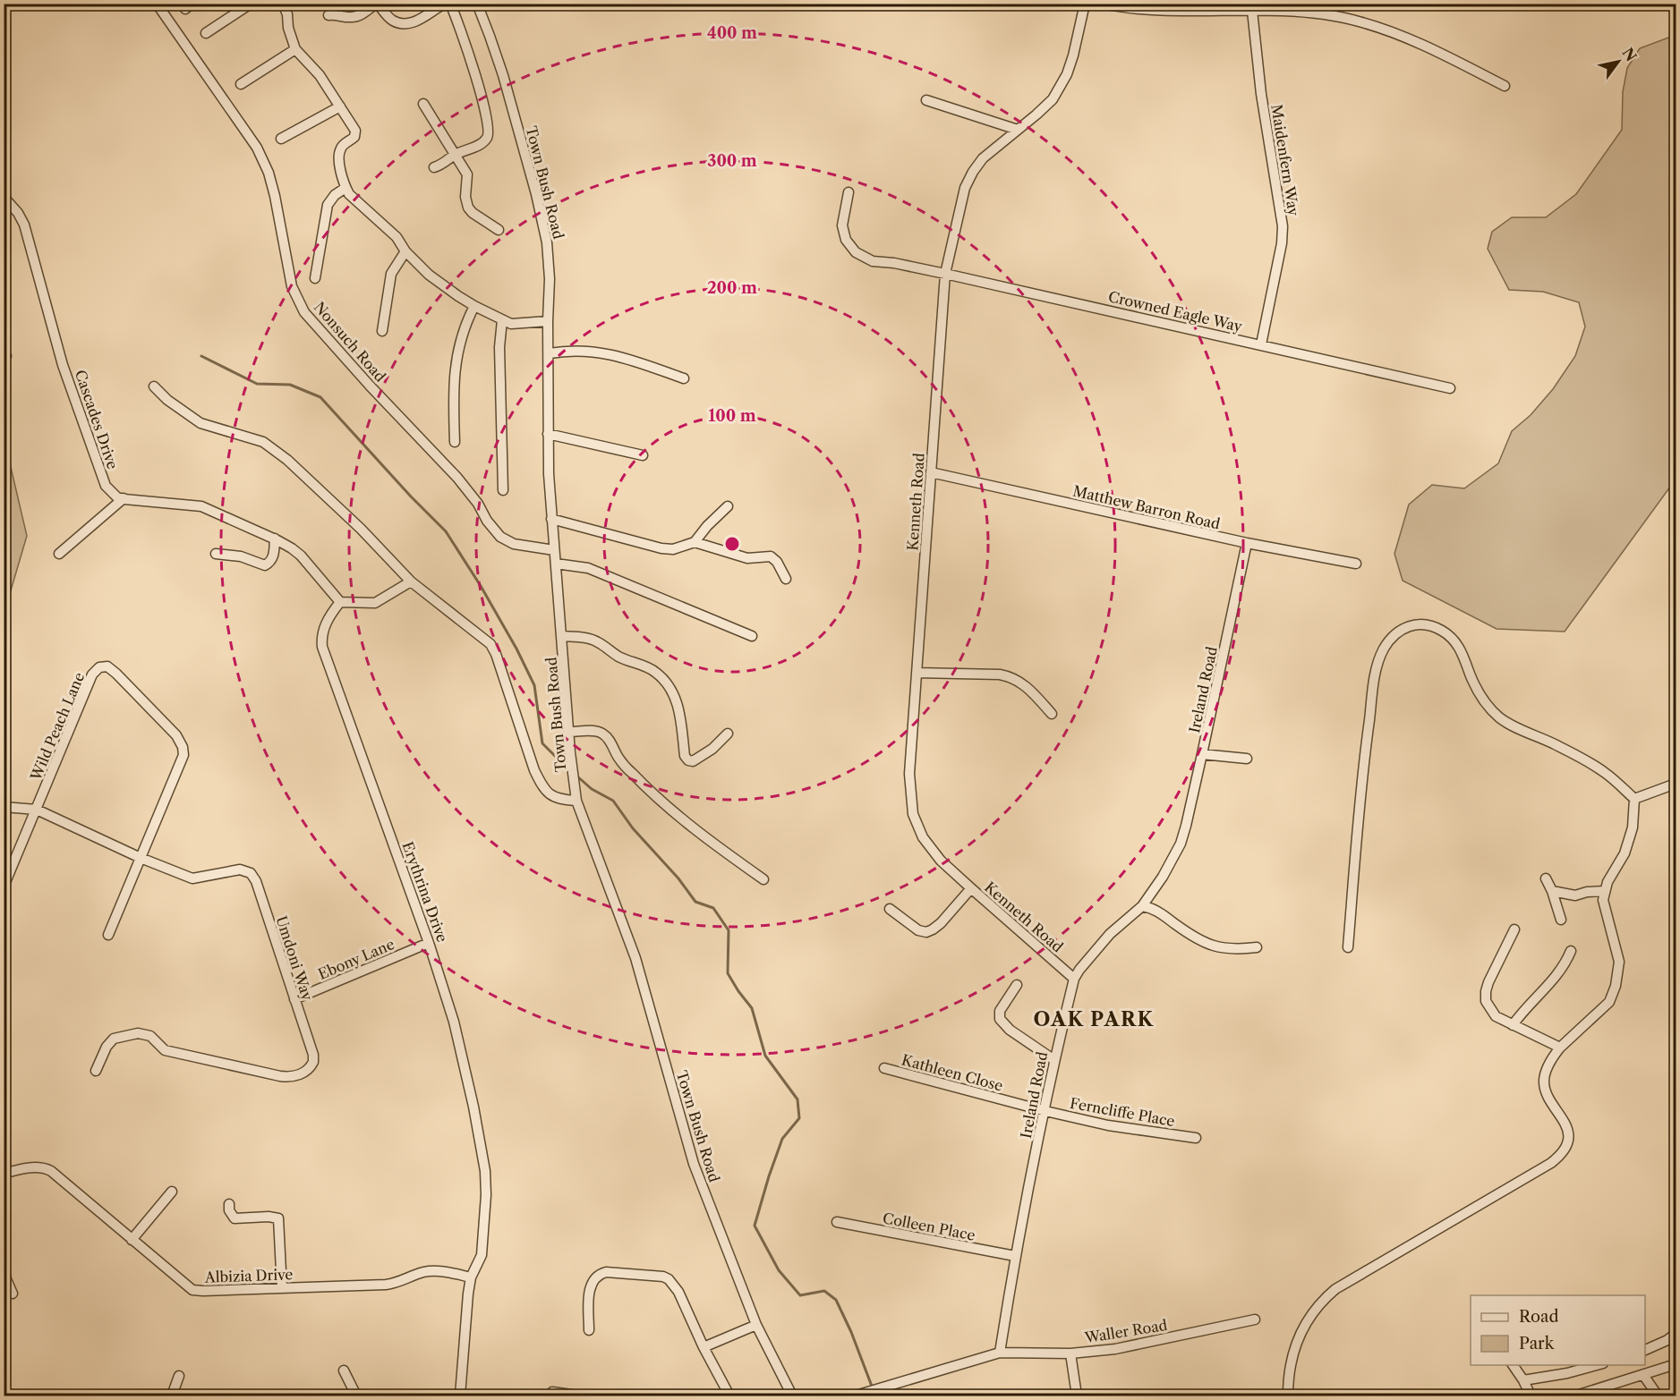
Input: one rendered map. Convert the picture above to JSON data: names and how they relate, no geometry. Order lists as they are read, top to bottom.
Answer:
{
  "streets": {
    "street": [
      "Maidenfern Way",
      "Town Bush Road",
      "Crowned Eagle Way",
      "Nonsuch Road",
      "Cascades Drive",
      "Kenneth Road",
      "Matthew Barron Road",
      "Ireland Road",
      "Wild Peach Lane",
      "Erythrina Drive",
      "Umdoni Way",
      "Ebony Lane",
      "Kathleen Close",
      "Ferncliffe Place",
      "Colleen Place",
      "Albizia Drive",
      "Waller Road"
    ]
  },
  "crossings": [
    ["Maidenfern Way", "Crowned Eagle Way"],
    ["Town Bush Road", "Nonsuch Road"],
    ["Crowned Eagle Way", "Kenneth Road"],
    ["Kenneth Road", "Matthew Barron Road"],
    ["Kenneth Road", "Ireland Road"],
    ["Matthew Barron Road", "Ireland Road"],
    ["Ireland Road", "Kathleen Close"],
    ["Ireland Road", "Ferncliffe Place"],
    ["Ireland Road", "Colleen Place"],
    ["Ireland Road", "Waller Road"],
    ["Wild Peach Lane", "Umdoni Way"],
    ["Erythrina Drive", "Ebony Lane"],
    ["Erythrina Drive", "Albizia Drive"],
    ["Umdoni Way", "Ebony Lane"],
    ["Kathleen Close", "Ferncliffe Place"]
  ],
  "districts": ["OAK PARK"],
  "legend": ["Road", "Park"],
  "north": "top right",
  "rings": [
    "400 m",
    "300 m",
    "200 m",
    "100 m"
  ]
}
